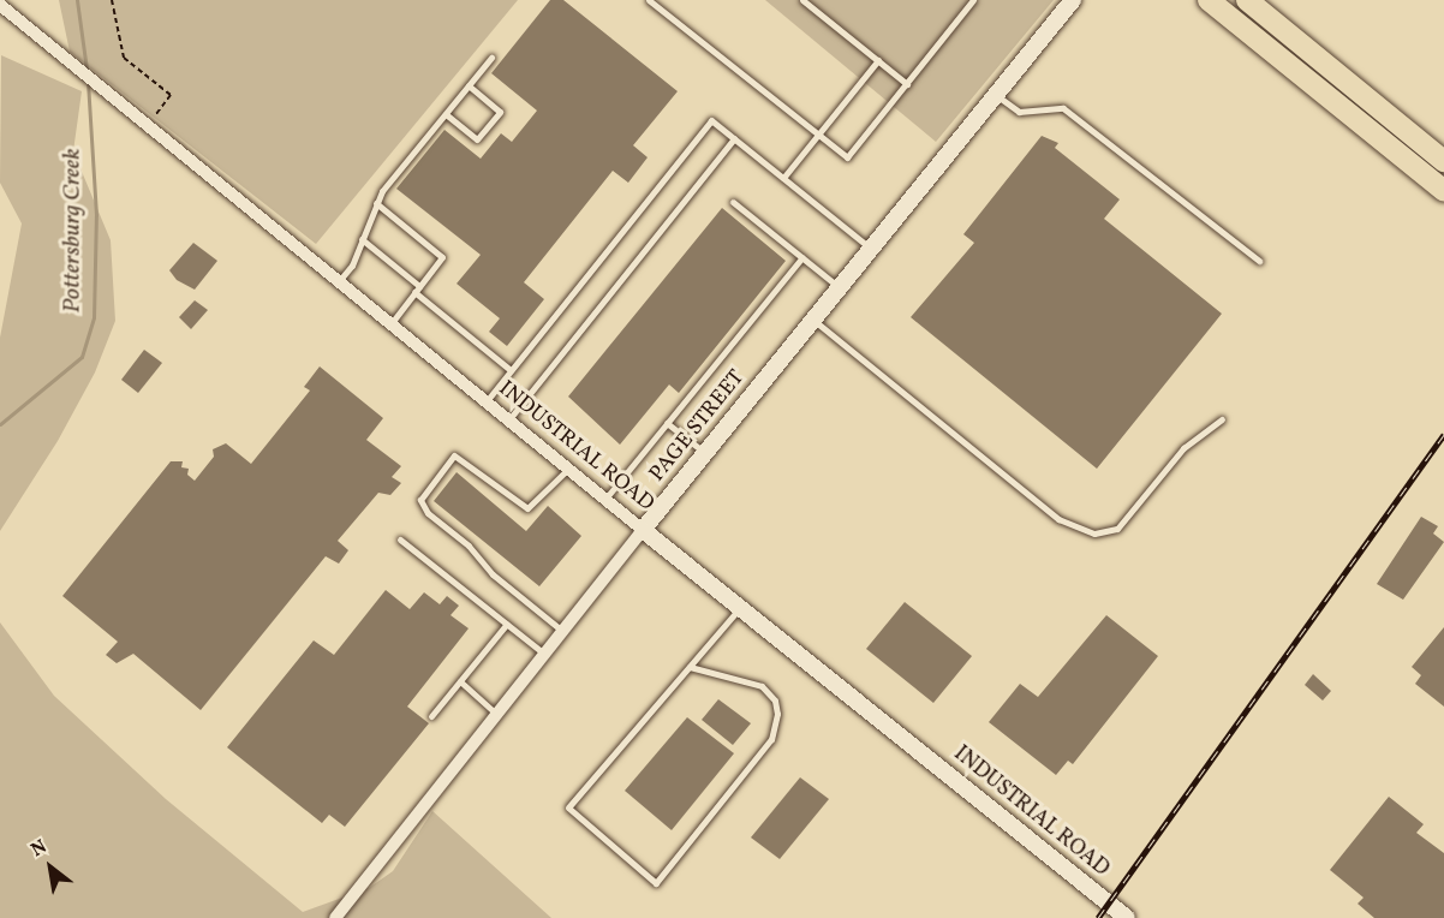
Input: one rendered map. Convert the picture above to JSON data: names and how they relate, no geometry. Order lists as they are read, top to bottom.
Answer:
{
  "streets": {
    "street": ["PAGE STREET", "INDUSTRIAL ROAD"]
  },
  "crossings": [
    ["PAGE STREET", "INDUSTRIAL ROAD"]
  ],
  "water": ["Pottersburg Creek"],
  "north": "top left"
}
